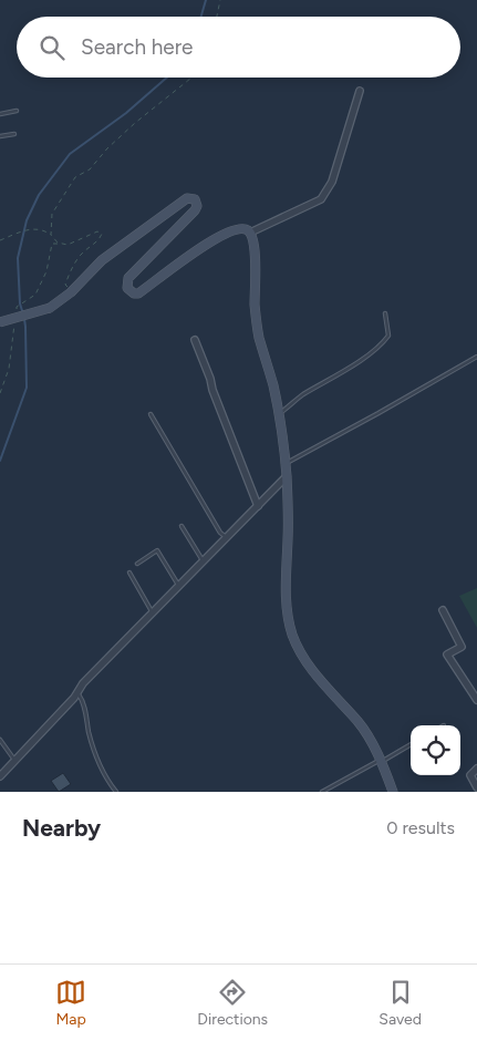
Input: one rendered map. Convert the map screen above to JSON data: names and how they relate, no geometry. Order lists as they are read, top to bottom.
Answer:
{
  "page": {
    "search": "Search here",
    "heading": ["Nearby", "0 results"],
    "nav": ["Map", "Directions", "Saved"]
  }
}
